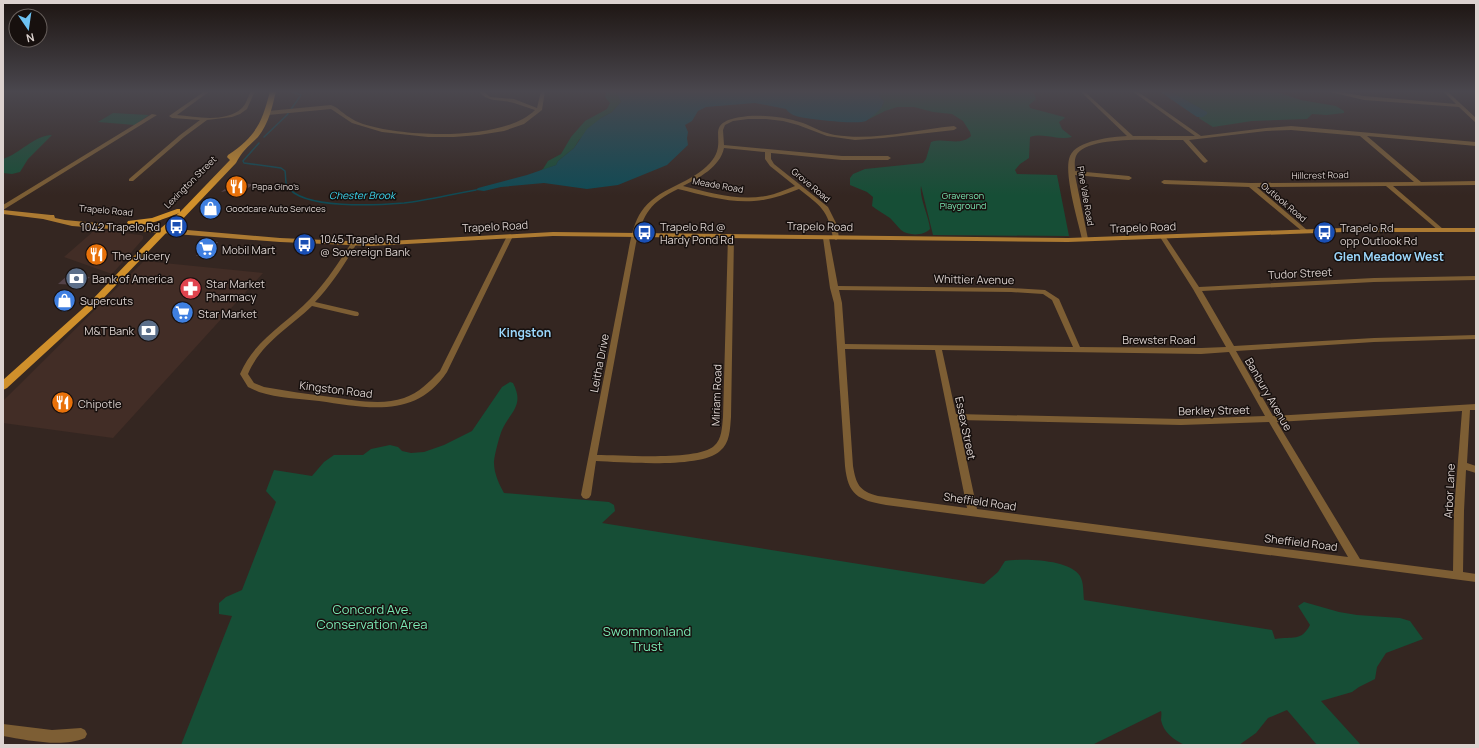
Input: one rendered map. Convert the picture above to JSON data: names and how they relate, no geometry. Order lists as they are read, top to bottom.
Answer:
{
  "streets": {
    "main road": ["Lexington Street", "Trapelo Road"],
    "street": [
      "Hillcrest Road",
      "Meade Road",
      "Grove Road",
      "Pine Vale Road",
      "Outlook Road",
      "Tudor Street",
      "Whittier Avenue",
      "Brewster Road",
      "Leitha Drive",
      "Kingston Road",
      "Banbury Avenue",
      "Miriam Road",
      "Berkley Street",
      "Essex Street",
      "Arbor Lane",
      "Sheffield Road"
    ]
  },
  "crossings": [
    ["Hillcrest Road", "Outlook Road"],
    ["Lexington Street", "Trapelo Road"],
    ["Meade Road", "Grove Road"],
    ["Meade Road", "Leitha Drive"],
    ["Grove Road", "Trapelo Road"],
    ["Pine Vale Road", "Trapelo Road"],
    ["Outlook Road", "Trapelo Road"],
    ["Trapelo Road", "Leitha Drive"],
    ["Trapelo Road", "Kingston Road"],
    ["Trapelo Road", "Banbury Avenue"],
    ["Trapelo Road", "Miriam Road"],
    ["Trapelo Road", "Sheffield Road"],
    ["Tudor Street", "Banbury Avenue"],
    ["Whittier Avenue", "Brewster Road"],
    ["Whittier Avenue", "Sheffield Road"],
    ["Brewster Road", "Banbury Avenue"],
    ["Brewster Road", "Essex Street"],
    ["Brewster Road", "Sheffield Road"],
    ["Leitha Drive", "Miriam Road"],
    ["Banbury Avenue", "Berkley Street"],
    ["Banbury Avenue", "Sheffield Road"],
    ["Berkley Street", "Essex Street"],
    ["Berkley Street", "Arbor Lane"],
    ["Essex Street", "Sheffield Road"],
    ["Arbor Lane", "Sheffield Road"]
  ],
  "districts": ["Glen Meadow West", "Kingston"],
  "water": ["Chester Brook"],
  "parks": ["Graverson Playground", "Concord Ave. Conservation Area", "Swommonland Trust"],
  "places": {
    "restaurant": ["Papa Gino's", "The Juicery", "Chipotle"],
    "shop": ["Goodcare Auto Services", "Supercuts"],
    "bus stop": [
      "1042 Trapelo Rd",
      "Trapelo Rd @ Hardy Pond Rd",
      "Trapelo Rd opp Outlook Rd",
      "1045 Trapelo Rd @ Sovereign Bank"
    ],
    "supermarket": ["Mobil Mart", "Star Market"],
    "bank": ["Bank of America", "M&T Bank"],
    "pharmacy": ["Star Market Pharmacy"]
  },
  "north": "bottom"
}
